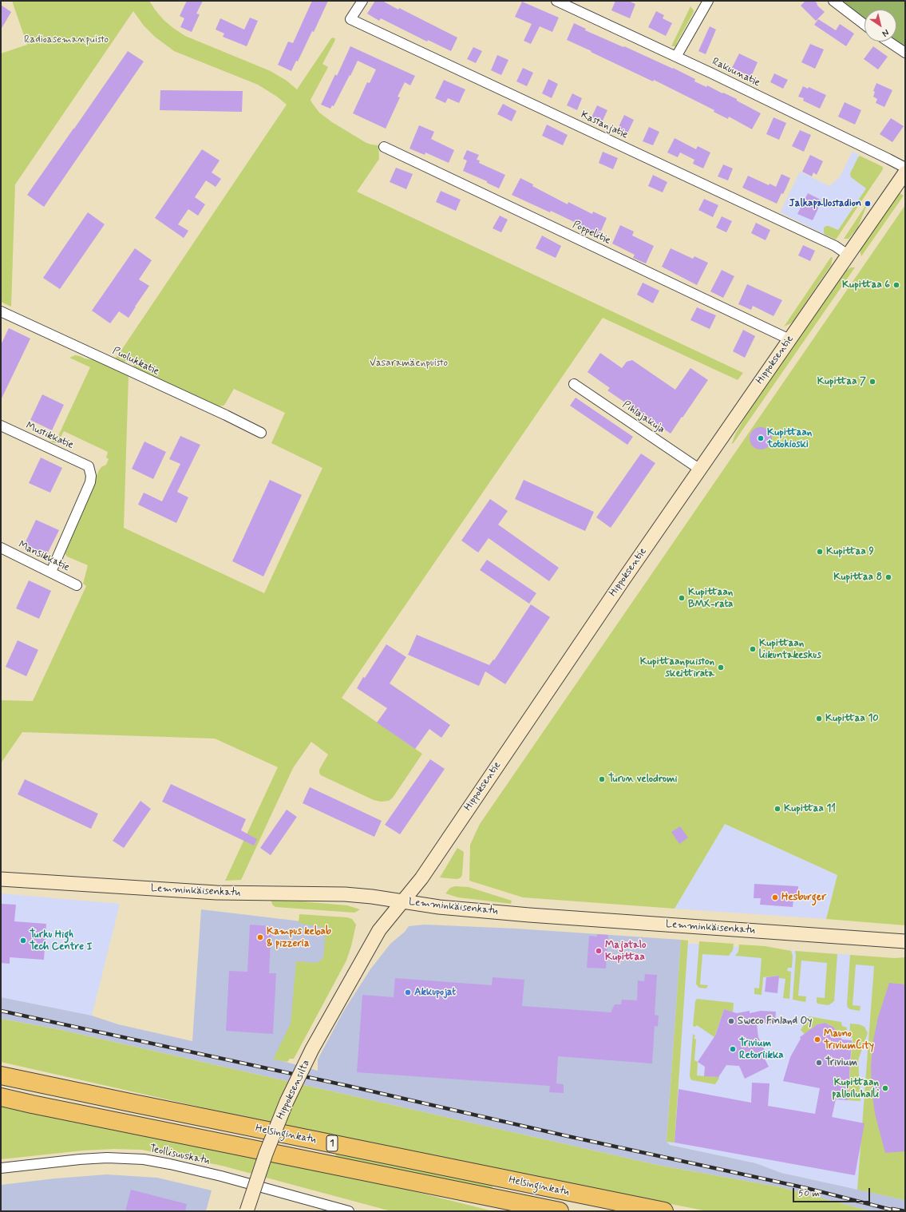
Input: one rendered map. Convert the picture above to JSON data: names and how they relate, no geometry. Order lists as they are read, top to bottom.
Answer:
{
  "streets": {
    "highway": ["Helsinginkatu", "1"],
    "street": [
      "Rakuunatie",
      "Kastanjatie",
      "Poppelitie",
      "Hippoksentie",
      "Puolukkatie",
      "Pihlajakuja",
      "Mustikkatie",
      "Mansikkatie",
      "Lemminkäisenkatu",
      "Hippoksensilta",
      "Teollisuuskatu"
    ]
  },
  "crossings": [
    ["Kastanjatie", "Hippoksentie"],
    ["Poppelitie", "Hippoksentie"],
    ["Hippoksentie", "Pihlajakuja"],
    ["Hippoksentie", "Lemminkäisenkatu"],
    ["Hippoksentie", "Hippoksensilta"],
    ["Mustikkatie", "Mansikkatie"]
  ],
  "parks": ["Radioasemanpuisto", "Vasaramäenpuisto"],
  "places": [
    "Jalkapallostadion",
    "Kupittaa 6",
    "Kupittaa 7",
    "Kupittaan totokioski",
    "Kupittaa 9",
    "Kupittaa 8",
    "Kupittaan BMX-rata",
    "Kupittaan liikuntakeskus",
    "Kupittaanpuiston skeittirata",
    "Kupittaa 10",
    "Turun velodromi",
    "Kupittaa 11",
    "Hesburger",
    "Kampus kebab & pizzeria",
    "Turku High Tech Centre I",
    "Majatalo Kupittaa",
    "Akkupojat",
    "Sweco Finland Oy",
    "Mauno TriviumCity",
    "Trivium Retoriikka",
    "Trivium",
    "Kupittaan palloiluhalli"
  ],
  "scale_bar": "50 m",
  "north": "bottom right"
}
